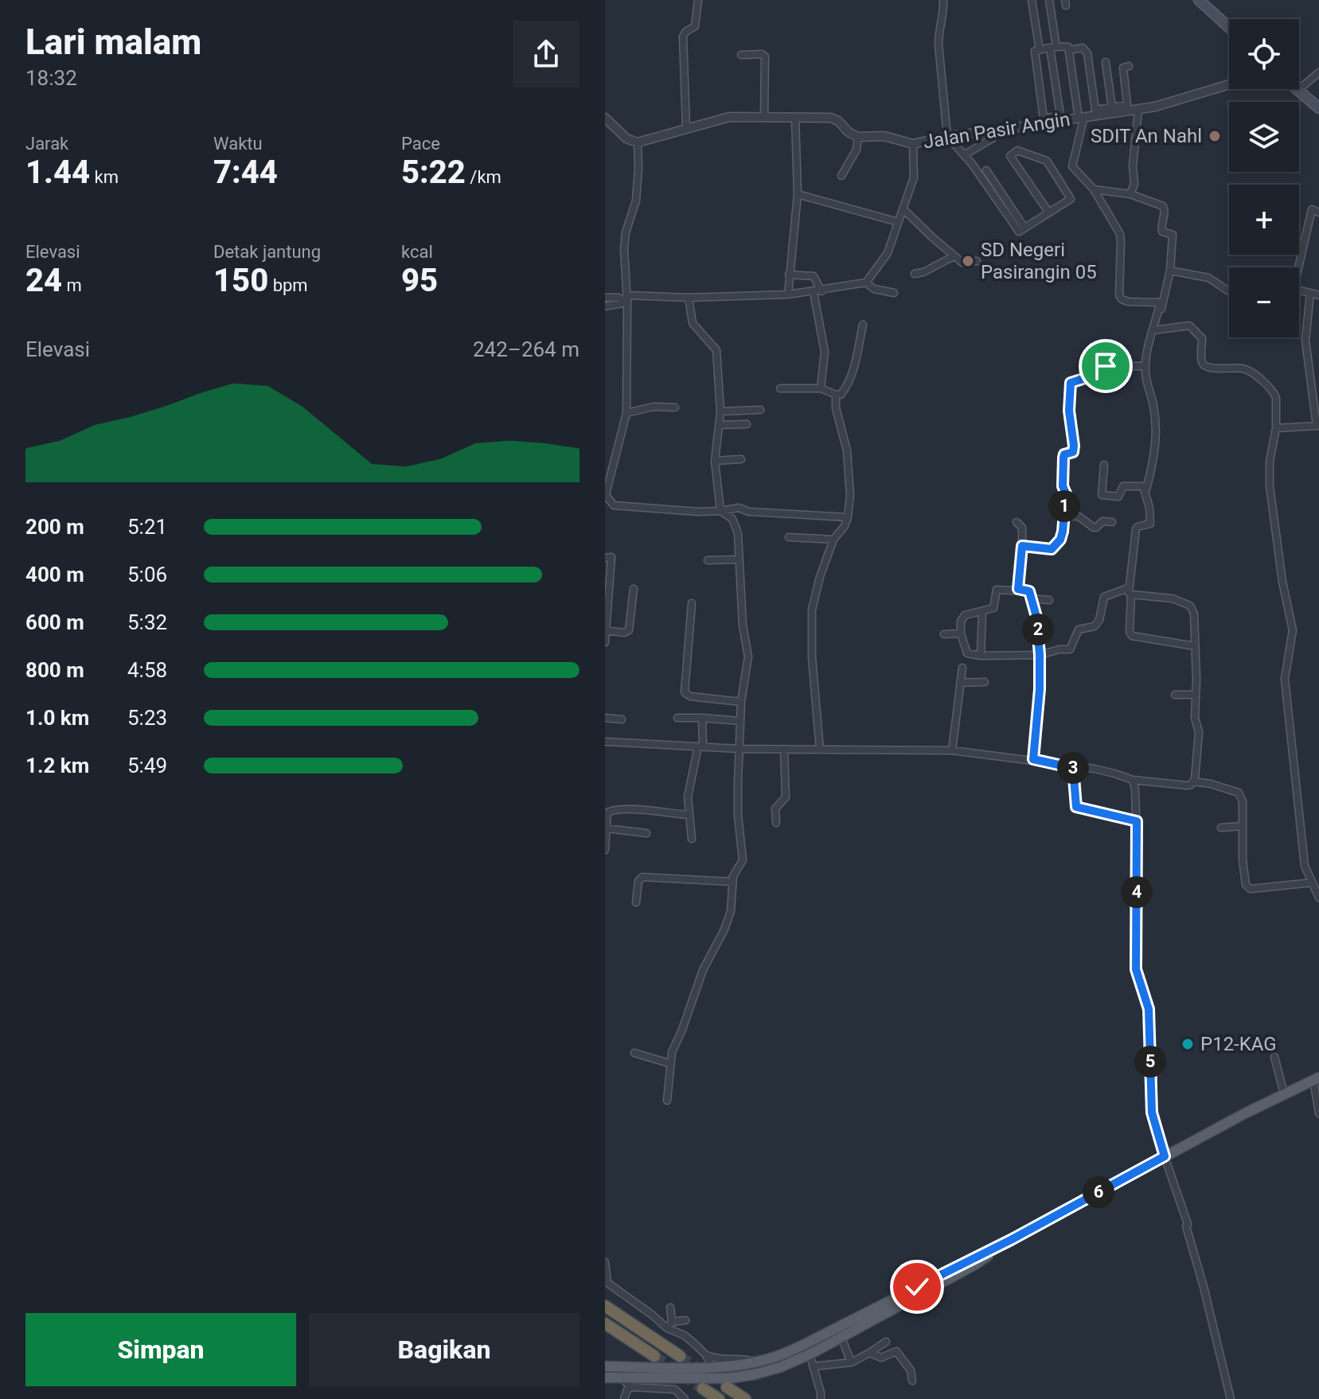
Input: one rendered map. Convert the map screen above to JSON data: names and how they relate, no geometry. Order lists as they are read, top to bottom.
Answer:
{
  "streets": {
    "street": ["Jalan Pasir Angin"]
  },
  "places": ["SDIT An Nahl", "SD Negeri Pasirangin 05", "P12-KAG"],
  "page": {
    "heading": ["Lari malam", "18:32"],
    "map_buttons": ["+", "−"],
    "stats": [
      ["Jarak", "1.44 km"],
      ["Waktu", "7:44"],
      ["Pace", "5:22 /km"],
      ["Elevasi", "24 m"],
      ["Detak jantung", "150 bpm"],
      ["kcal", "95"]
    ],
    "chart": ["Elevasi", "242–264 m"],
    "pins": [
      "1",
      "2",
      "3",
      "4",
      "5",
      "6"
    ],
    "list": [
      {
        "name": "200 m",
        "note": "5:21"
      },
      {
        "name": "400 m",
        "note": "5:06"
      },
      {
        "name": "600 m",
        "note": "5:32"
      },
      {
        "name": "800 m",
        "note": "4:58"
      },
      {
        "name": "1.0 km",
        "note": "5:23"
      },
      {
        "name": "1.2 km",
        "note": "5:49"
      }
    ],
    "buttons": ["Simpan", "Bagikan"]
  }
}
